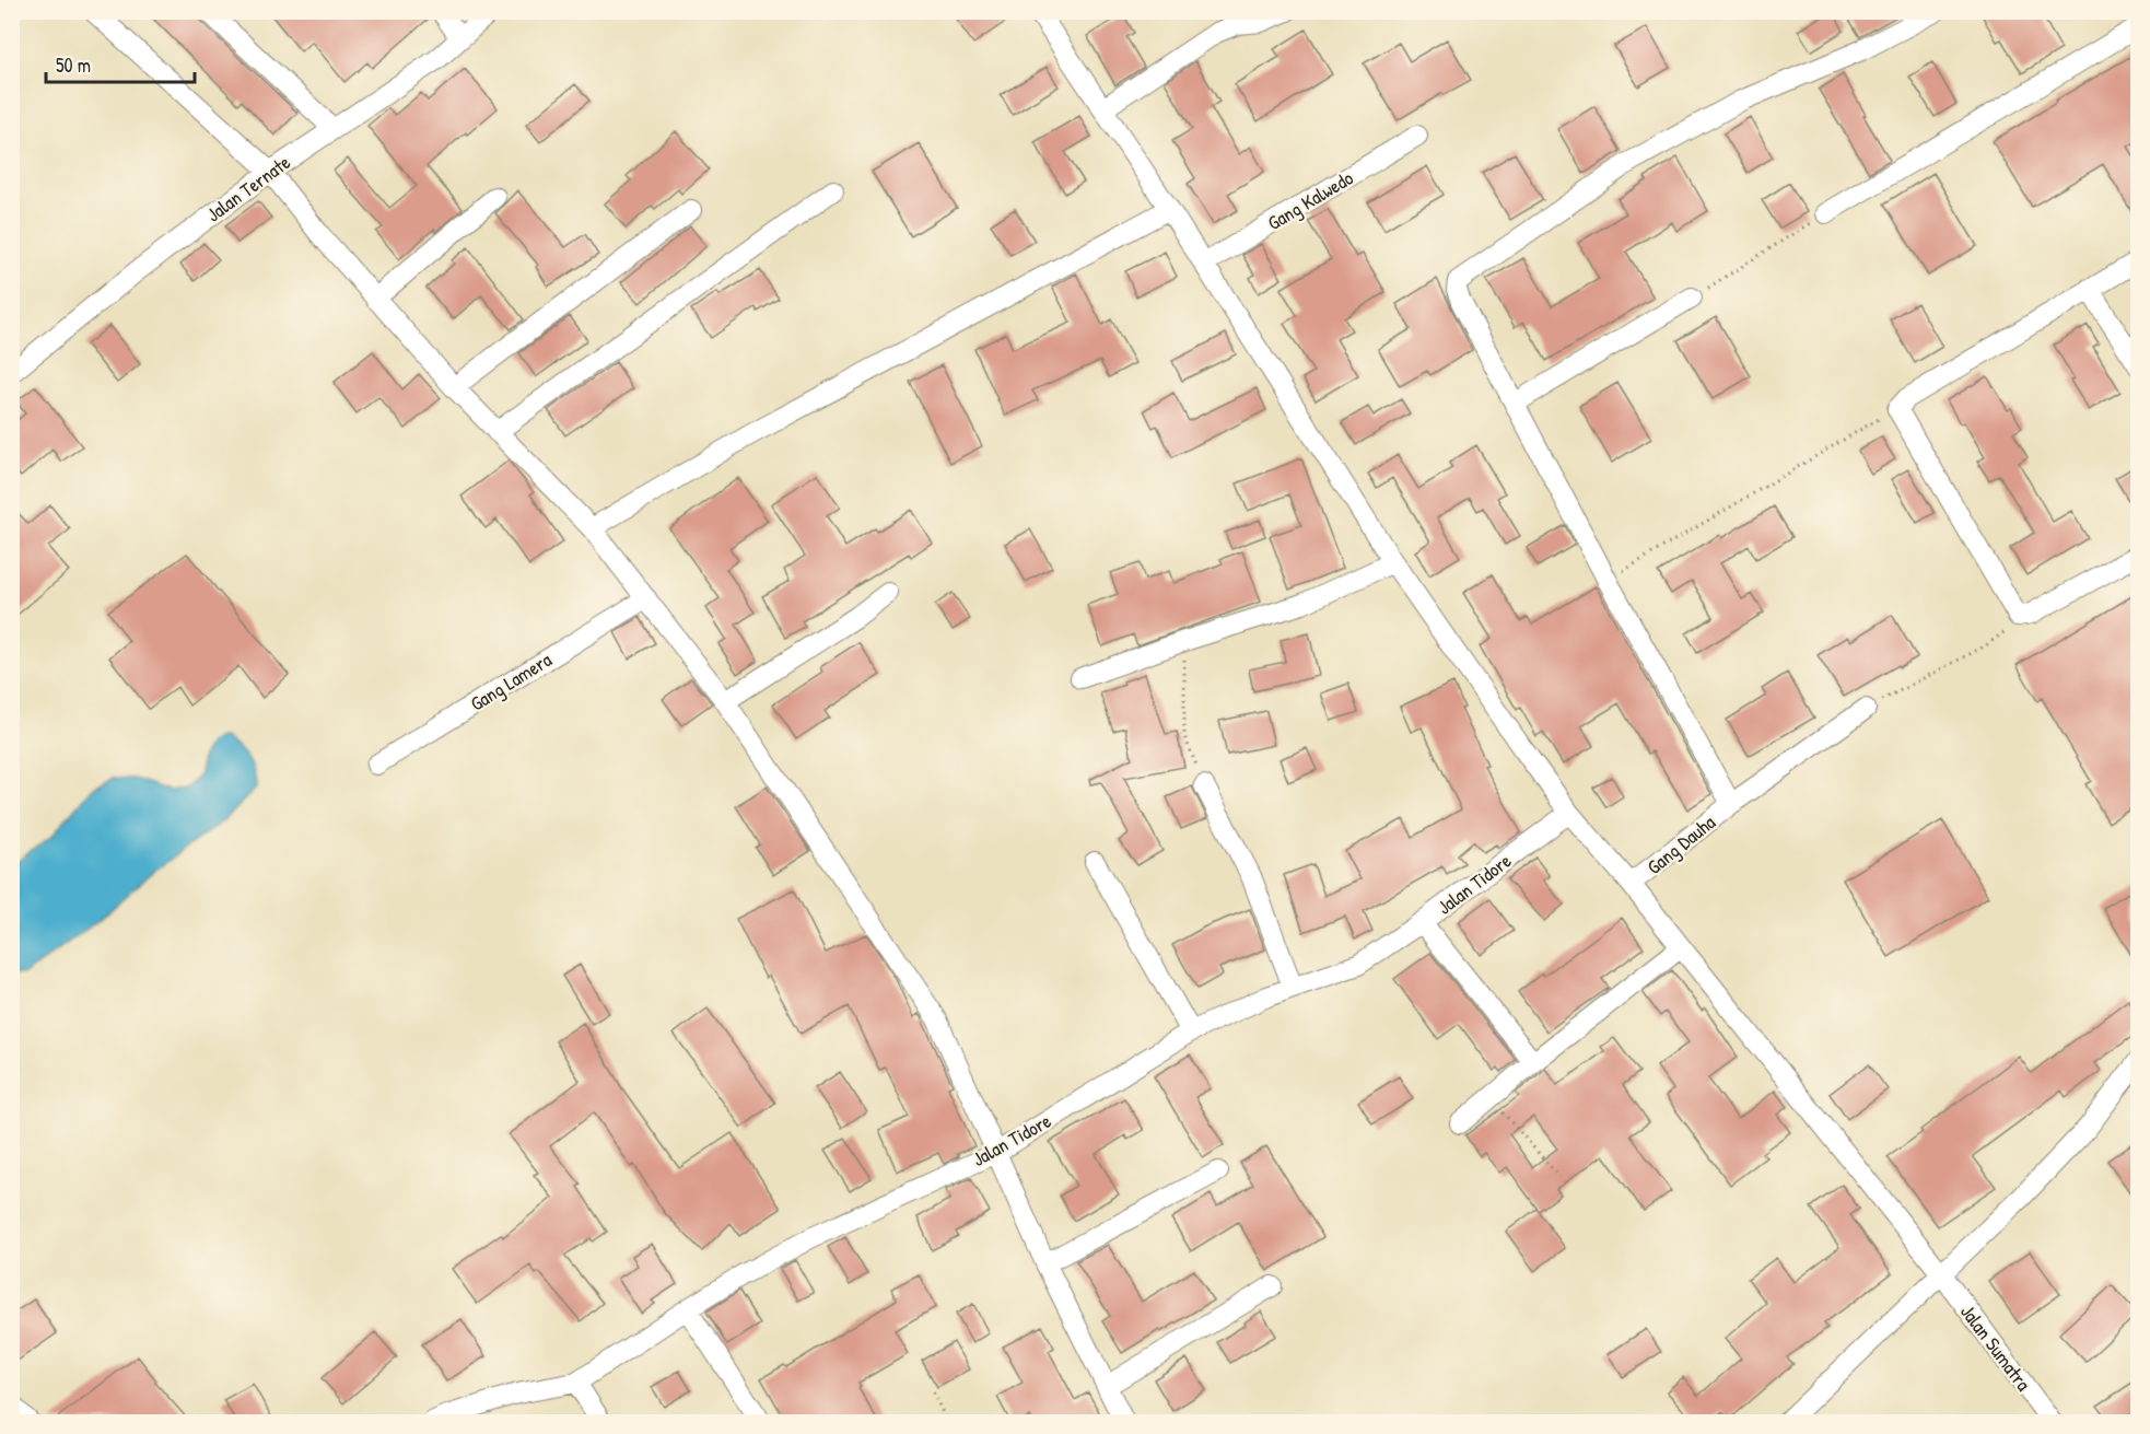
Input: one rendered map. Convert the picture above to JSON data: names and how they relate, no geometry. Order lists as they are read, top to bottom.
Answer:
{
  "streets": {
    "street": [
      "Jalan Ternate",
      "Gang Kalwedo",
      "Gang Lamera",
      "Gang Dauha",
      "Jalan Tidore",
      "Jalan Sumatra"
    ]
  },
  "crossings": [
    ["Gang Kalwedo", "Jalan Sumatra"],
    ["Gang Dauha", "Jalan Sumatra"],
    ["Jalan Tidore", "Jalan Sumatra"]
  ],
  "scale_bar": "50 m"
}
